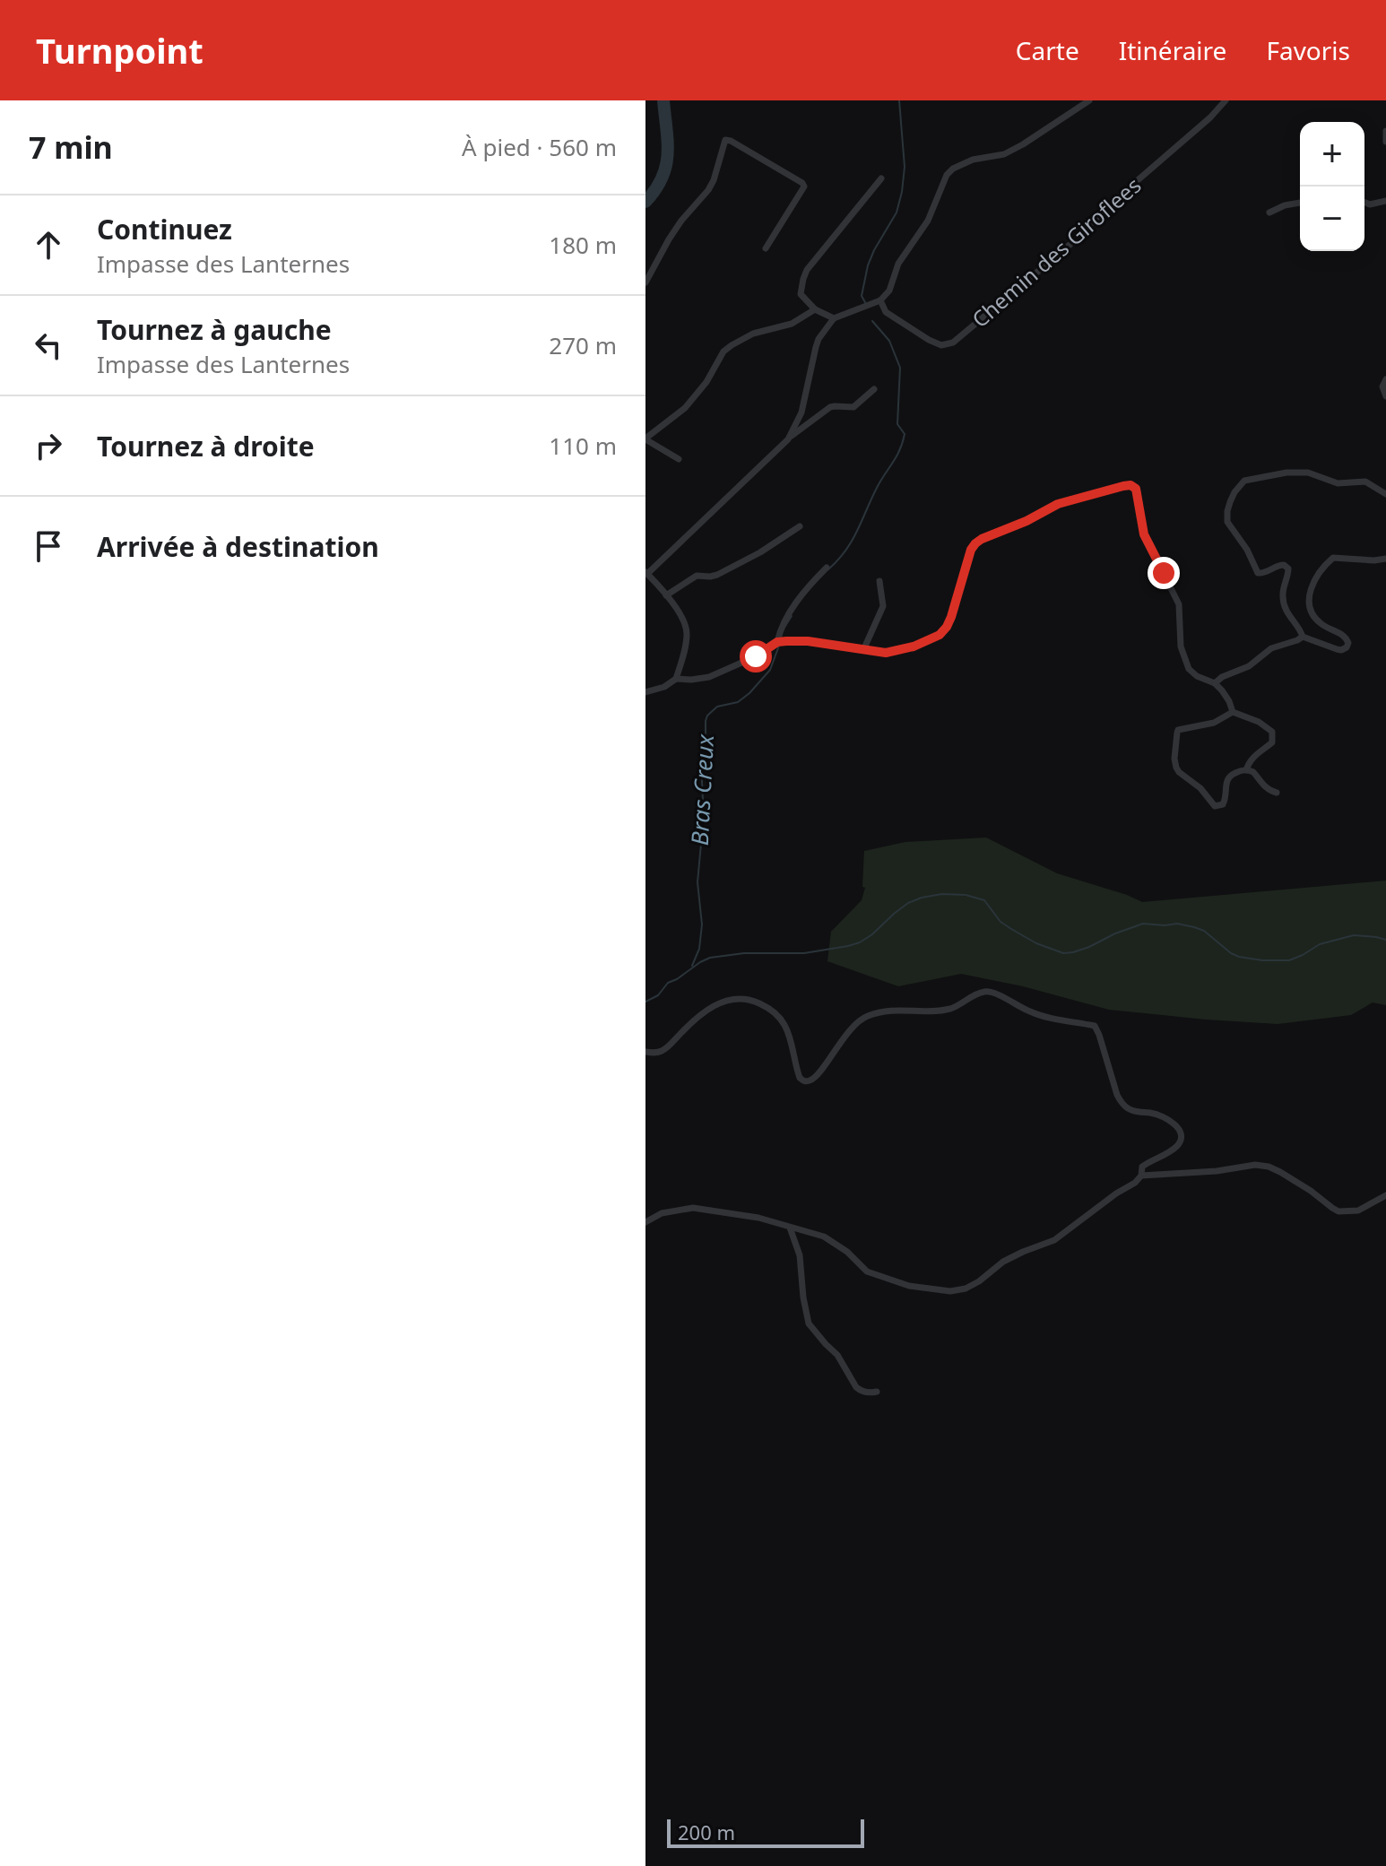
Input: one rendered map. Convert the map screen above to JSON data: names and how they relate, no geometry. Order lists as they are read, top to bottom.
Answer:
{
  "streets": {
    "street": ["Chemin des Giroflees"]
  },
  "water": ["Bras Creux"],
  "scale_bar": "200 m",
  "page": {
    "header": "Turnpoint",
    "nav": ["Carte", "Itinéraire", "Favoris"],
    "heading": ["7 min", "À pied · 560 m"],
    "map_buttons": ["+", "−"],
    "list": [
      ["Continuez", "Impasse des Lanternes", "180 m"],
      ["Tournez à gauche", "Impasse des Lanternes", "270 m"],
      ["Tournez à droite", "110 m"],
      "Arrivée à destination"
    ],
    "scale": "200 m"
  }
}
